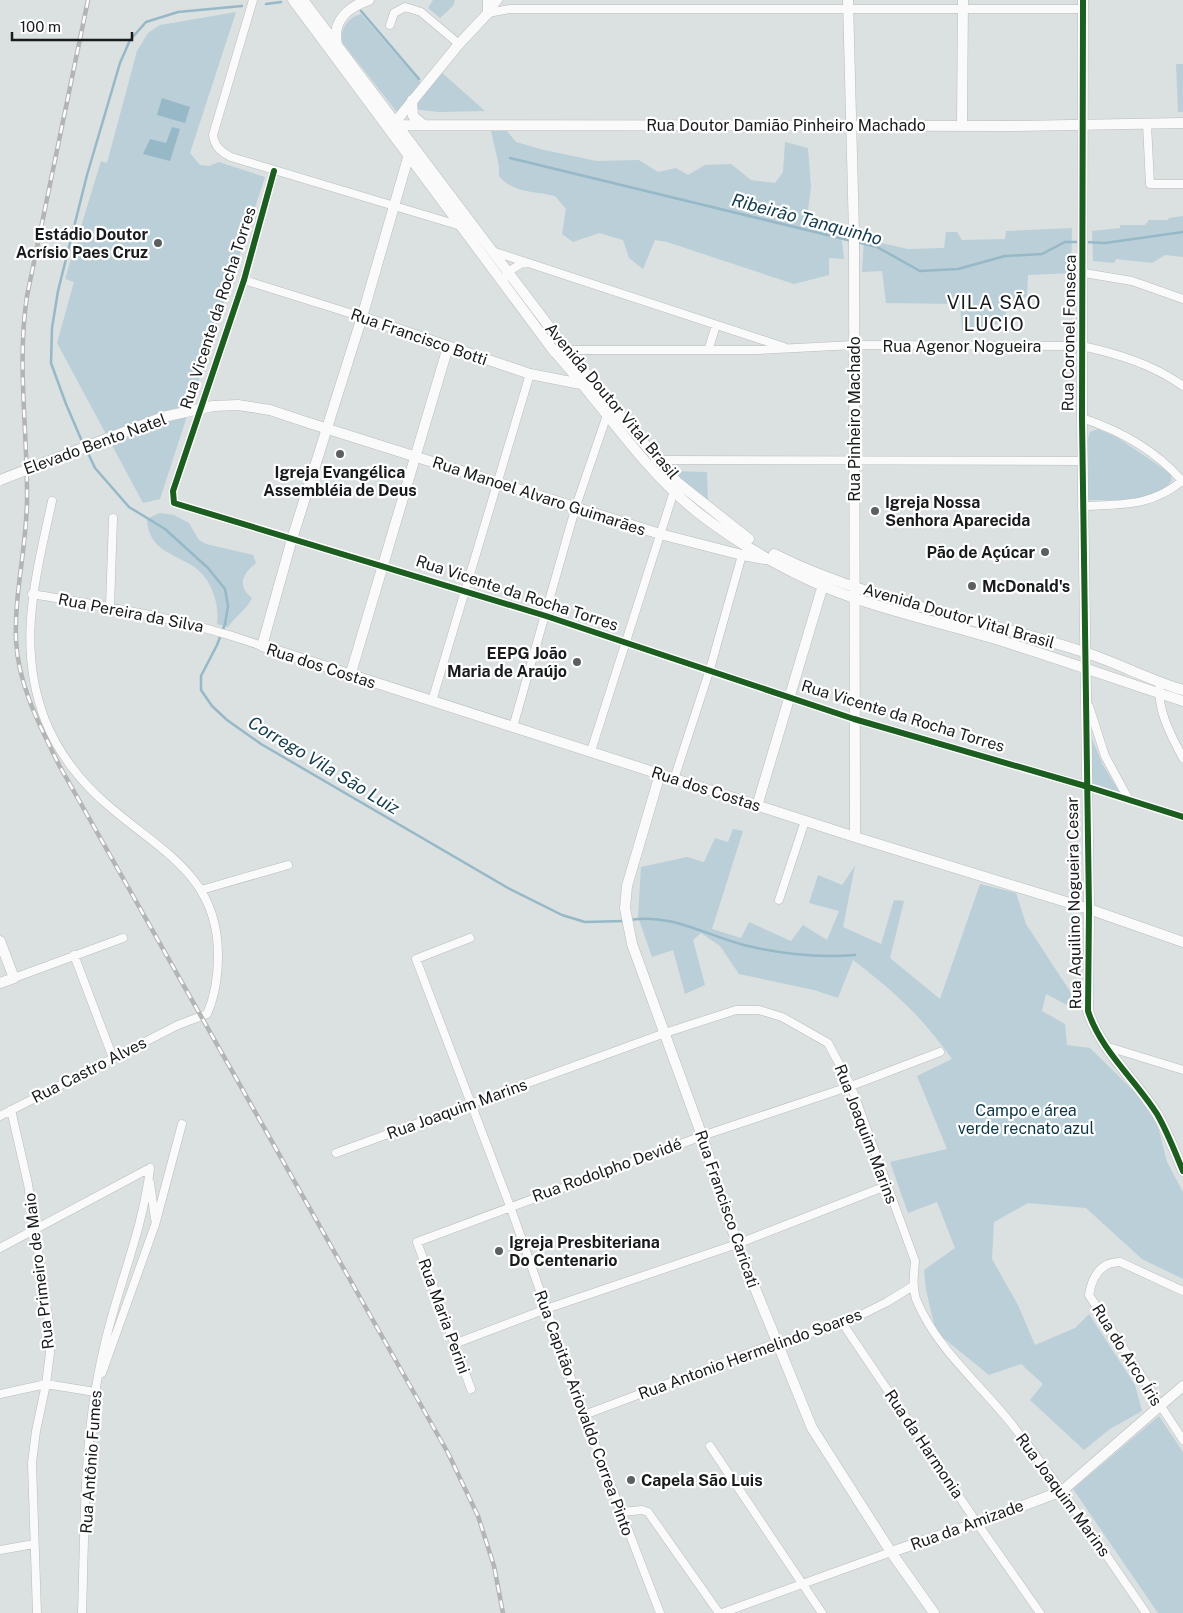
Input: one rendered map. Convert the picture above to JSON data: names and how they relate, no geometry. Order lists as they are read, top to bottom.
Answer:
{
  "streets": {
    "street": [
      "Rua Doutor Damião Pinheiro Machado",
      "Rua Vicente da Rocha Torres",
      "Rua Coronel Fonseca",
      "Rua Francisco Botti",
      "Rua Agenor Nogueira",
      "Avenida Doutor Vital Brasil",
      "Rua Pinheiro Machado",
      "Elevado Bento Natel",
      "Rua Manoel Alvaro Guimarães",
      "Rua Pereira da Silva",
      "Rua dos Costas",
      "Rua Aquilino Nogueira Cesar",
      "Rua Castro Alves",
      "Rua Joaquim Marins",
      "Rua Rodolpho Devidé",
      "Rua Francisco Caricati",
      "Rua Primeiro de Maio",
      "Rua Maria Perini",
      "Rua Antonio Hermelindo Soares",
      "Rua do Arco Íris",
      "Rua Capitão Ariovaldo Correa Pinto",
      "Rua da Harmonia",
      "Rua Antônio Fumes",
      "Rua da Amizade"
    ]
  },
  "crossings": [
    ["Rua Doutor Damião Pinheiro Machado", "Rua Coronel Fonseca"],
    ["Rua Doutor Damião Pinheiro Machado", "Avenida Doutor Vital Brasil"],
    ["Rua Doutor Damião Pinheiro Machado", "Rua Pinheiro Machado"],
    ["Rua Vicente da Rocha Torres", "Rua Francisco Botti"],
    ["Rua Vicente da Rocha Torres", "Rua Pinheiro Machado"],
    ["Rua Vicente da Rocha Torres", "Rua Aquilino Nogueira Cesar"],
    ["Rua Coronel Fonseca", "Rua Agenor Nogueira"],
    ["Rua Coronel Fonseca", "Avenida Doutor Vital Brasil"],
    ["Rua Coronel Fonseca", "Rua Aquilino Nogueira Cesar"],
    ["Rua Francisco Botti", "Avenida Doutor Vital Brasil"],
    ["Rua Agenor Nogueira", "Avenida Doutor Vital Brasil"],
    ["Rua Agenor Nogueira", "Rua Pinheiro Machado"],
    ["Avenida Doutor Vital Brasil", "Rua Pinheiro Machado"],
    ["Avenida Doutor Vital Brasil", "Rua Manoel Alvaro Guimarães"],
    ["Avenida Doutor Vital Brasil", "Rua Aquilino Nogueira Cesar"],
    ["Rua Pinheiro Machado", "Rua dos Costas"],
    ["Elevado Bento Natel", "Rua Manoel Alvaro Guimarães"],
    ["Rua Pereira da Silva", "Rua dos Costas"],
    ["Rua Pereira da Silva", "Rua Castro Alves"],
    ["Rua dos Costas", "Rua Aquilino Nogueira Cesar"],
    ["Rua dos Costas", "Rua Francisco Caricati"],
    ["Rua Castro Alves", "Rua Primeiro de Maio"],
    ["Rua Joaquim Marins", "Rua Rodolpho Devidé"],
    ["Rua Joaquim Marins", "Rua Francisco Caricati"],
    ["Rua Joaquim Marins", "Rua Antonio Hermelindo Soares"],
    ["Rua Joaquim Marins", "Rua Capitão Ariovaldo Correa Pinto"],
    ["Rua Joaquim Marins", "Rua da Amizade"],
    ["Rua Rodolpho Devidé", "Rua Francisco Caricati"],
    ["Rua Rodolpho Devidé", "Rua Maria Perini"],
    ["Rua Rodolpho Devidé", "Rua Capitão Ariovaldo Correa Pinto"],
    ["Rua Francisco Caricati", "Rua Antonio Hermelindo Soares"],
    ["Rua Francisco Caricati", "Rua da Amizade"],
    ["Rua Primeiro de Maio", "Rua Antônio Fumes"],
    ["Rua Antonio Hermelindo Soares", "Rua Capitão Ariovaldo Correa Pinto"],
    ["Rua Antonio Hermelindo Soares", "Rua da Harmonia"],
    ["Rua do Arco Íris", "Rua da Amizade"],
    ["Rua da Harmonia", "Rua da Amizade"]
  ],
  "districts": ["VILA SÃO LUCIO"],
  "water": ["Ribeirão Tanquinho", "Corrego Vila São Luiz"],
  "parks": ["Campo e área verde recnato azul"],
  "places": [
    "Estádio Doutor Acrísio Paes Cruz",
    "Igreja Evangélica Assembléia de Deus",
    "Igreja Nossa Senhora Aparecida",
    "Pão de Açúcar",
    "McDonald's",
    "EEPG João Maria de Araújo",
    "Igreja Presbiteriana Do Centenario",
    "Capela São Luis"
  ],
  "scale_bar": "100 m"
}
